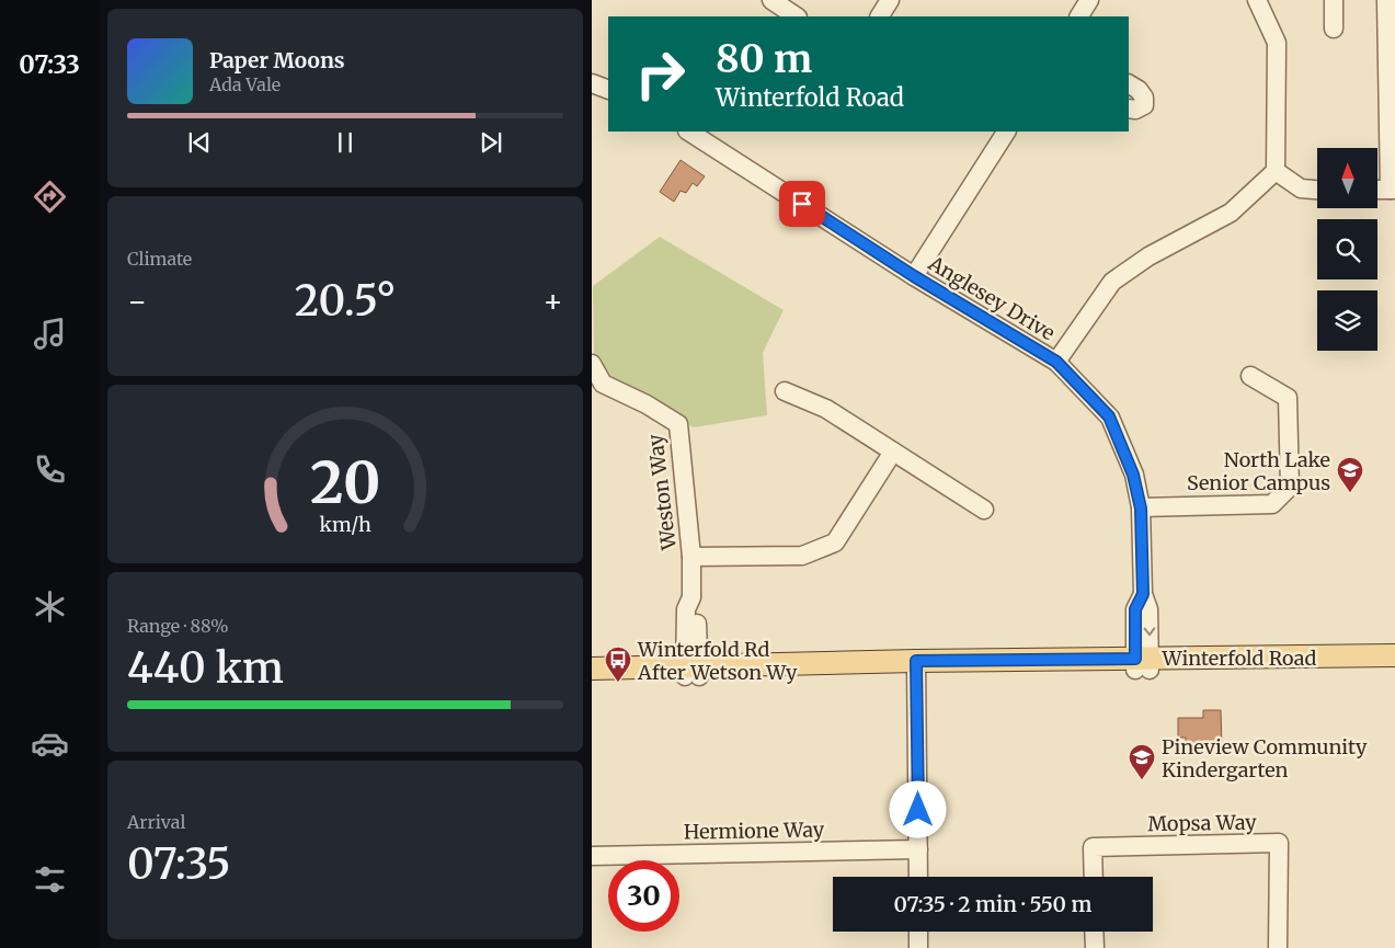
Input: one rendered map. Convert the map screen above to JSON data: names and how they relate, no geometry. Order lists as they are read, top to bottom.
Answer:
{
  "streets": {
    "main road": ["Winterfold Road"],
    "street": [
      "Anglesey Drive",
      "Weston Way",
      "Mopsa Way",
      "Hermione Way"
    ]
  },
  "crossings": [
    ["Anglesey Drive", "Winterfold Road"],
    ["Weston Way", "Winterfold Road"]
  ],
  "places": {
    "school or university": ["North Lake Senior Campus", "Pineview Community Kindergarten"],
    "bus stop": ["Winterfold Rd After Wetson Wy"]
  },
  "north": "top",
  "page": {
    "tabs": "07:33",
    "turn": ["80 m", "Winterfold Road"],
    "song": ["Paper Moons", "Ada Vale"],
    "tile": [
      "Climate",
      ["Range · 88%", "440 km"],
      ["Arrival", "07:35"]
    ],
    "heat": ["−", "20.5°", "+"],
    "limit": "30",
    "trip": "07:35 · 2 min · 550 m",
    "gauge": ["20", "km/h"]
  }
}
